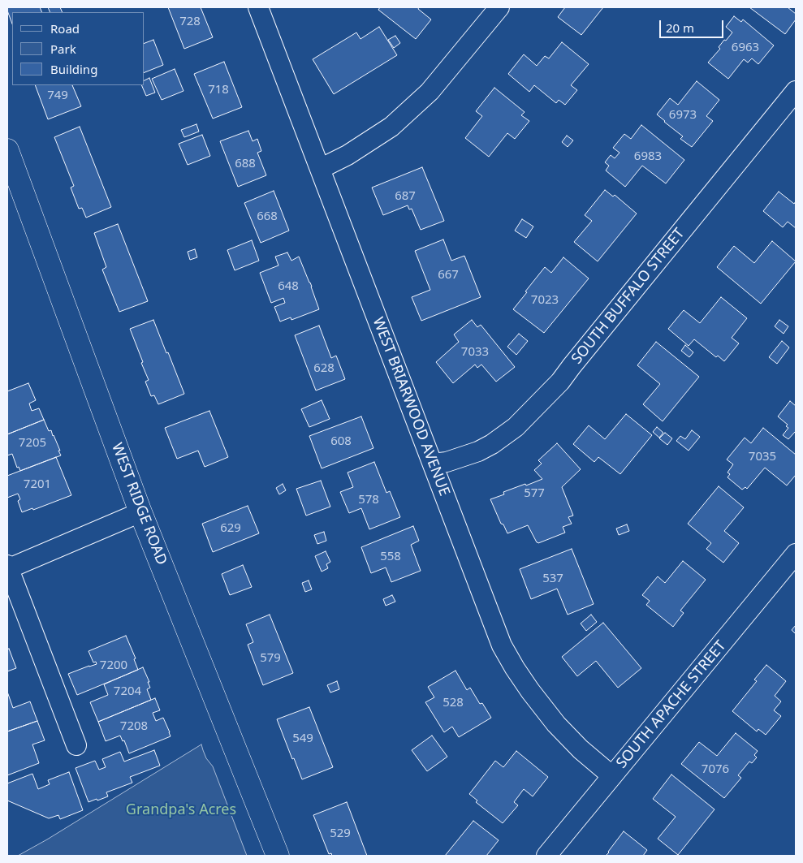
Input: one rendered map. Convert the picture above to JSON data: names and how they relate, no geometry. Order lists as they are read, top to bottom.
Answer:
{
  "streets": {
    "street": [
      "SOUTH BUFFALO STREET",
      "WEST BRIARWOOD AVENUE",
      "WEST RIDGE ROAD",
      "SOUTH APACHE STREET"
    ]
  },
  "crossings": [
    ["SOUTH BUFFALO STREET", "WEST BRIARWOOD AVENUE"],
    ["WEST BRIARWOOD AVENUE", "SOUTH APACHE STREET"]
  ],
  "parks": ["Grandpa's Acres"],
  "house_numbers": [
    "728",
    "6963",
    "718",
    "749",
    "6973",
    "6983",
    "688",
    "687",
    "668",
    "667",
    "648",
    "7023",
    "7033",
    "628",
    "608",
    "7205",
    "7035",
    "7201",
    "577",
    "578",
    "629",
    "558",
    "537",
    "579",
    "7200",
    "7204",
    "528",
    "7208",
    "549",
    "7076",
    "529"
  ],
  "legend": ["Road", "Park", "Building"],
  "scale_bar": "20 m"
}
